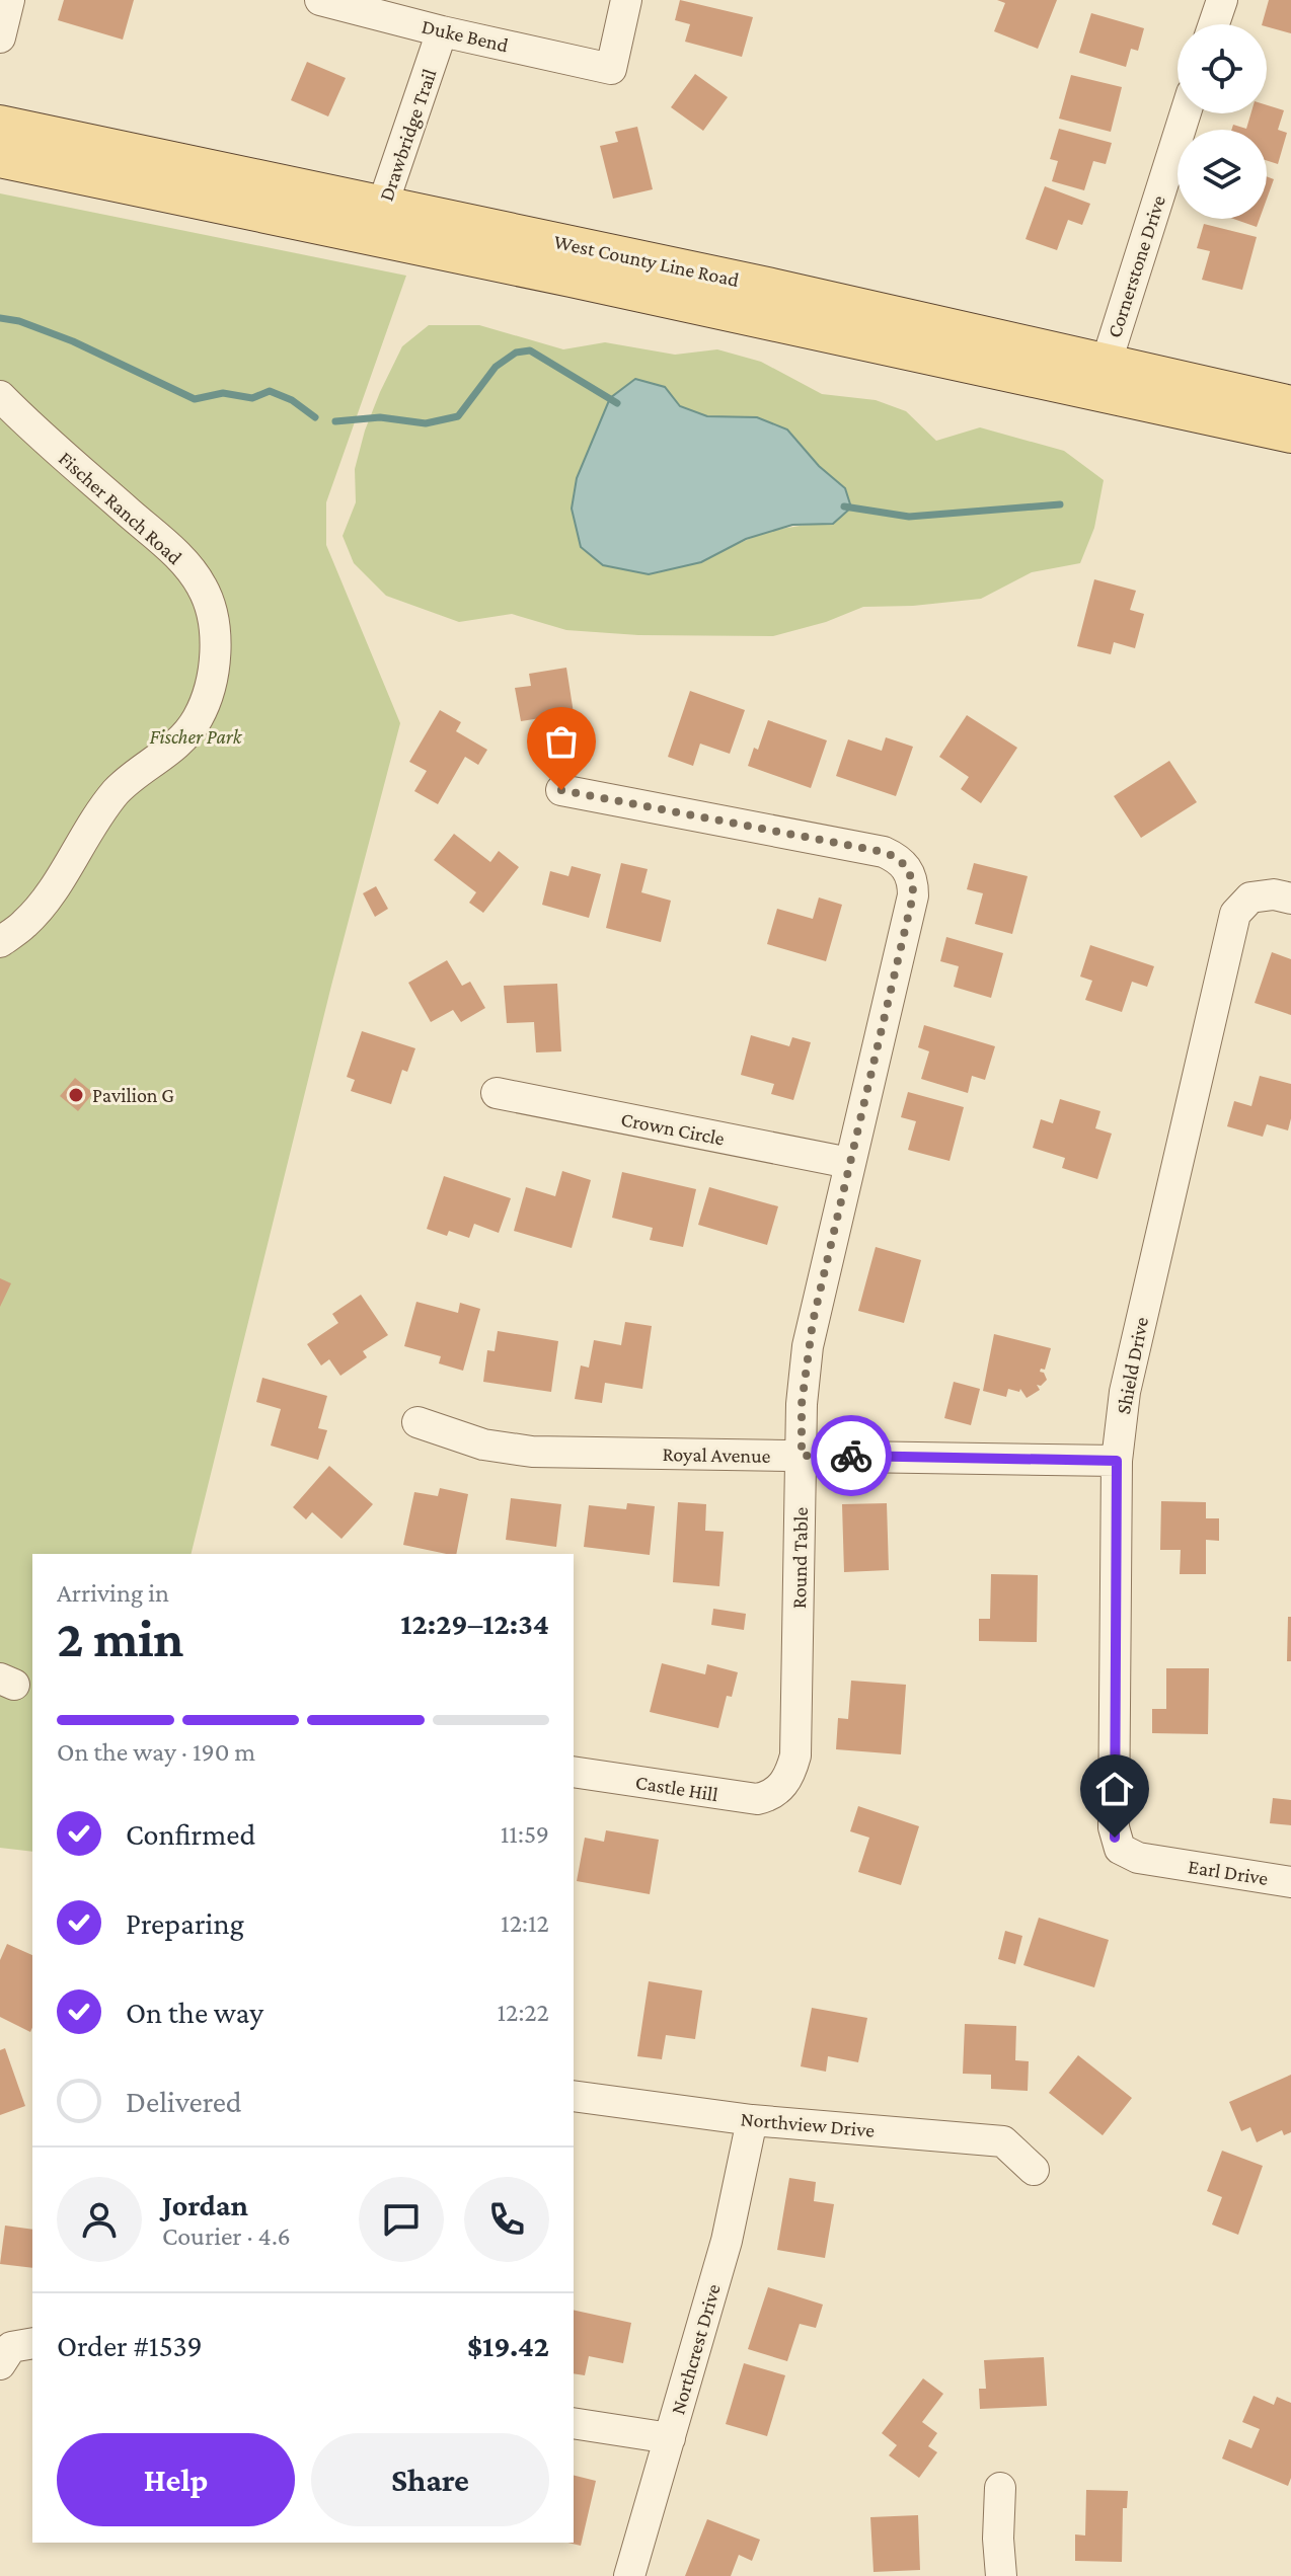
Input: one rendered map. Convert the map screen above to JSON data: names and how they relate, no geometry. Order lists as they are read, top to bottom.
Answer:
{
  "streets": {
    "main road": ["West County Line Road"],
    "street": [
      "Duke Bend",
      "Drawbridge Trail",
      "Cornerstone Drive",
      "Fischer Ranch Road",
      "Crown Circle",
      "Shield Drive",
      "Royal Avenue",
      "Round Table",
      "Castle Hill",
      "Earl Drive",
      "Northview Drive",
      "Northcrest Drive"
    ]
  },
  "crossings": [
    ["Duke Bend", "Drawbridge Trail"],
    ["Drawbridge Trail", "West County Line Road"],
    ["West County Line Road", "Cornerstone Drive"],
    ["Crown Circle", "Round Table"],
    ["Shield Drive", "Royal Avenue"],
    ["Shield Drive", "Earl Drive"],
    ["Royal Avenue", "Round Table"],
    ["Round Table", "Castle Hill"],
    ["Northview Drive", "Northcrest Drive"]
  ],
  "parks": ["Fischer Park"],
  "places": ["Pavilion G"],
  "page": {
    "heading": ["2 min", "Arriving in", "12:29–12:34"],
    "panel": [
      "Jordan",
      "Courier · 4.6",
      "Order #1539",
      "$19.42"
    ],
    "bar": "On the way · 190 m",
    "list": [
      ["Confirmed", "11:59"],
      ["Preparing", "12:12"],
      ["On the way", "12:22"],
      "Delivered"
    ],
    "buttons": ["Help", "Share"]
  }
}
